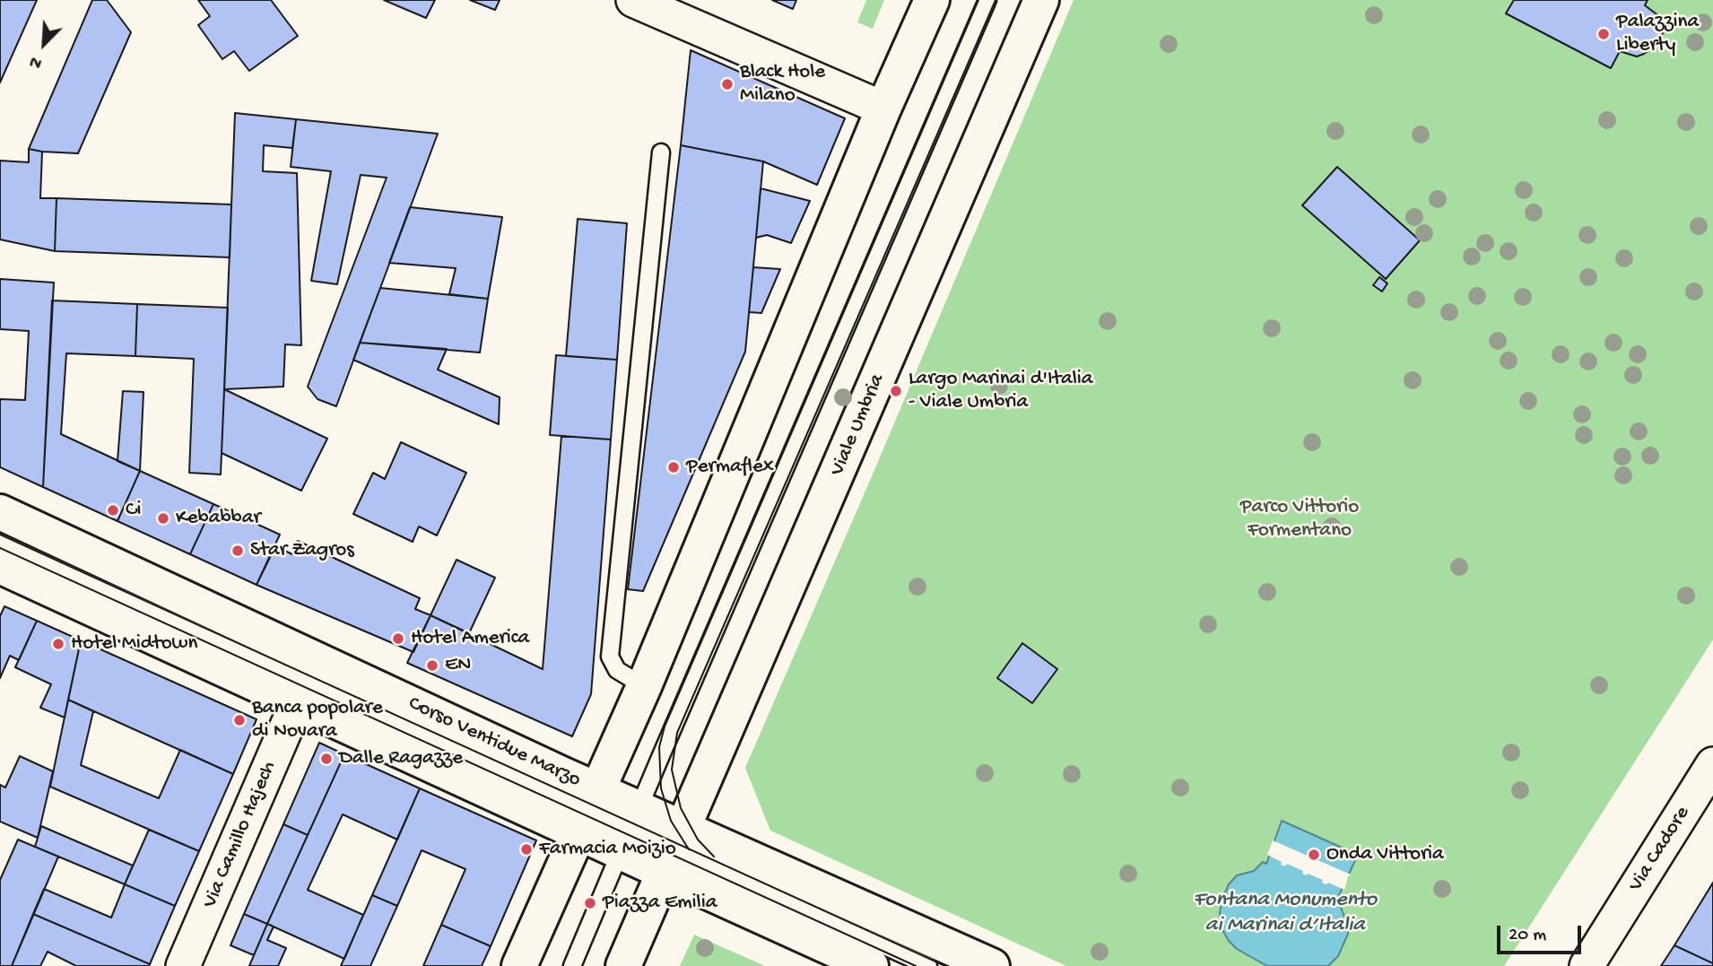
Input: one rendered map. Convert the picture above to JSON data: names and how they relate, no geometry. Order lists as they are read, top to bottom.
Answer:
{
  "streets": {
    "main road": ["Viale Umbria", "Corso Ventidue Marzo"],
    "street": ["Via Camillo Hajech", "Via Cadore"]
  },
  "crossings": [
    ["Viale Umbria", "Corso Ventidue Marzo"],
    ["Corso Ventidue Marzo", "Via Camillo Hajech"]
  ],
  "water": ["Fontana Monumento ai Marinai d’Italia"],
  "parks": ["Parco Vittorio Formentano"],
  "places": [
    "Palazzina Liberty",
    "Black Hole Milano",
    "Largo Marinai d'Italia - Viale Umbria",
    "Permaflex",
    "Ci",
    "Kebabbar",
    "Star Zagros",
    "Hotel America",
    "Hotel Midtown",
    "EN",
    "Banca popolare di Novara",
    "Dalle Ragazze",
    "Farmacia Moizio",
    "Onda Vittoria",
    "Piazza Emilia"
  ],
  "scale_bar": "20 m",
  "north": "bottom left"
}
